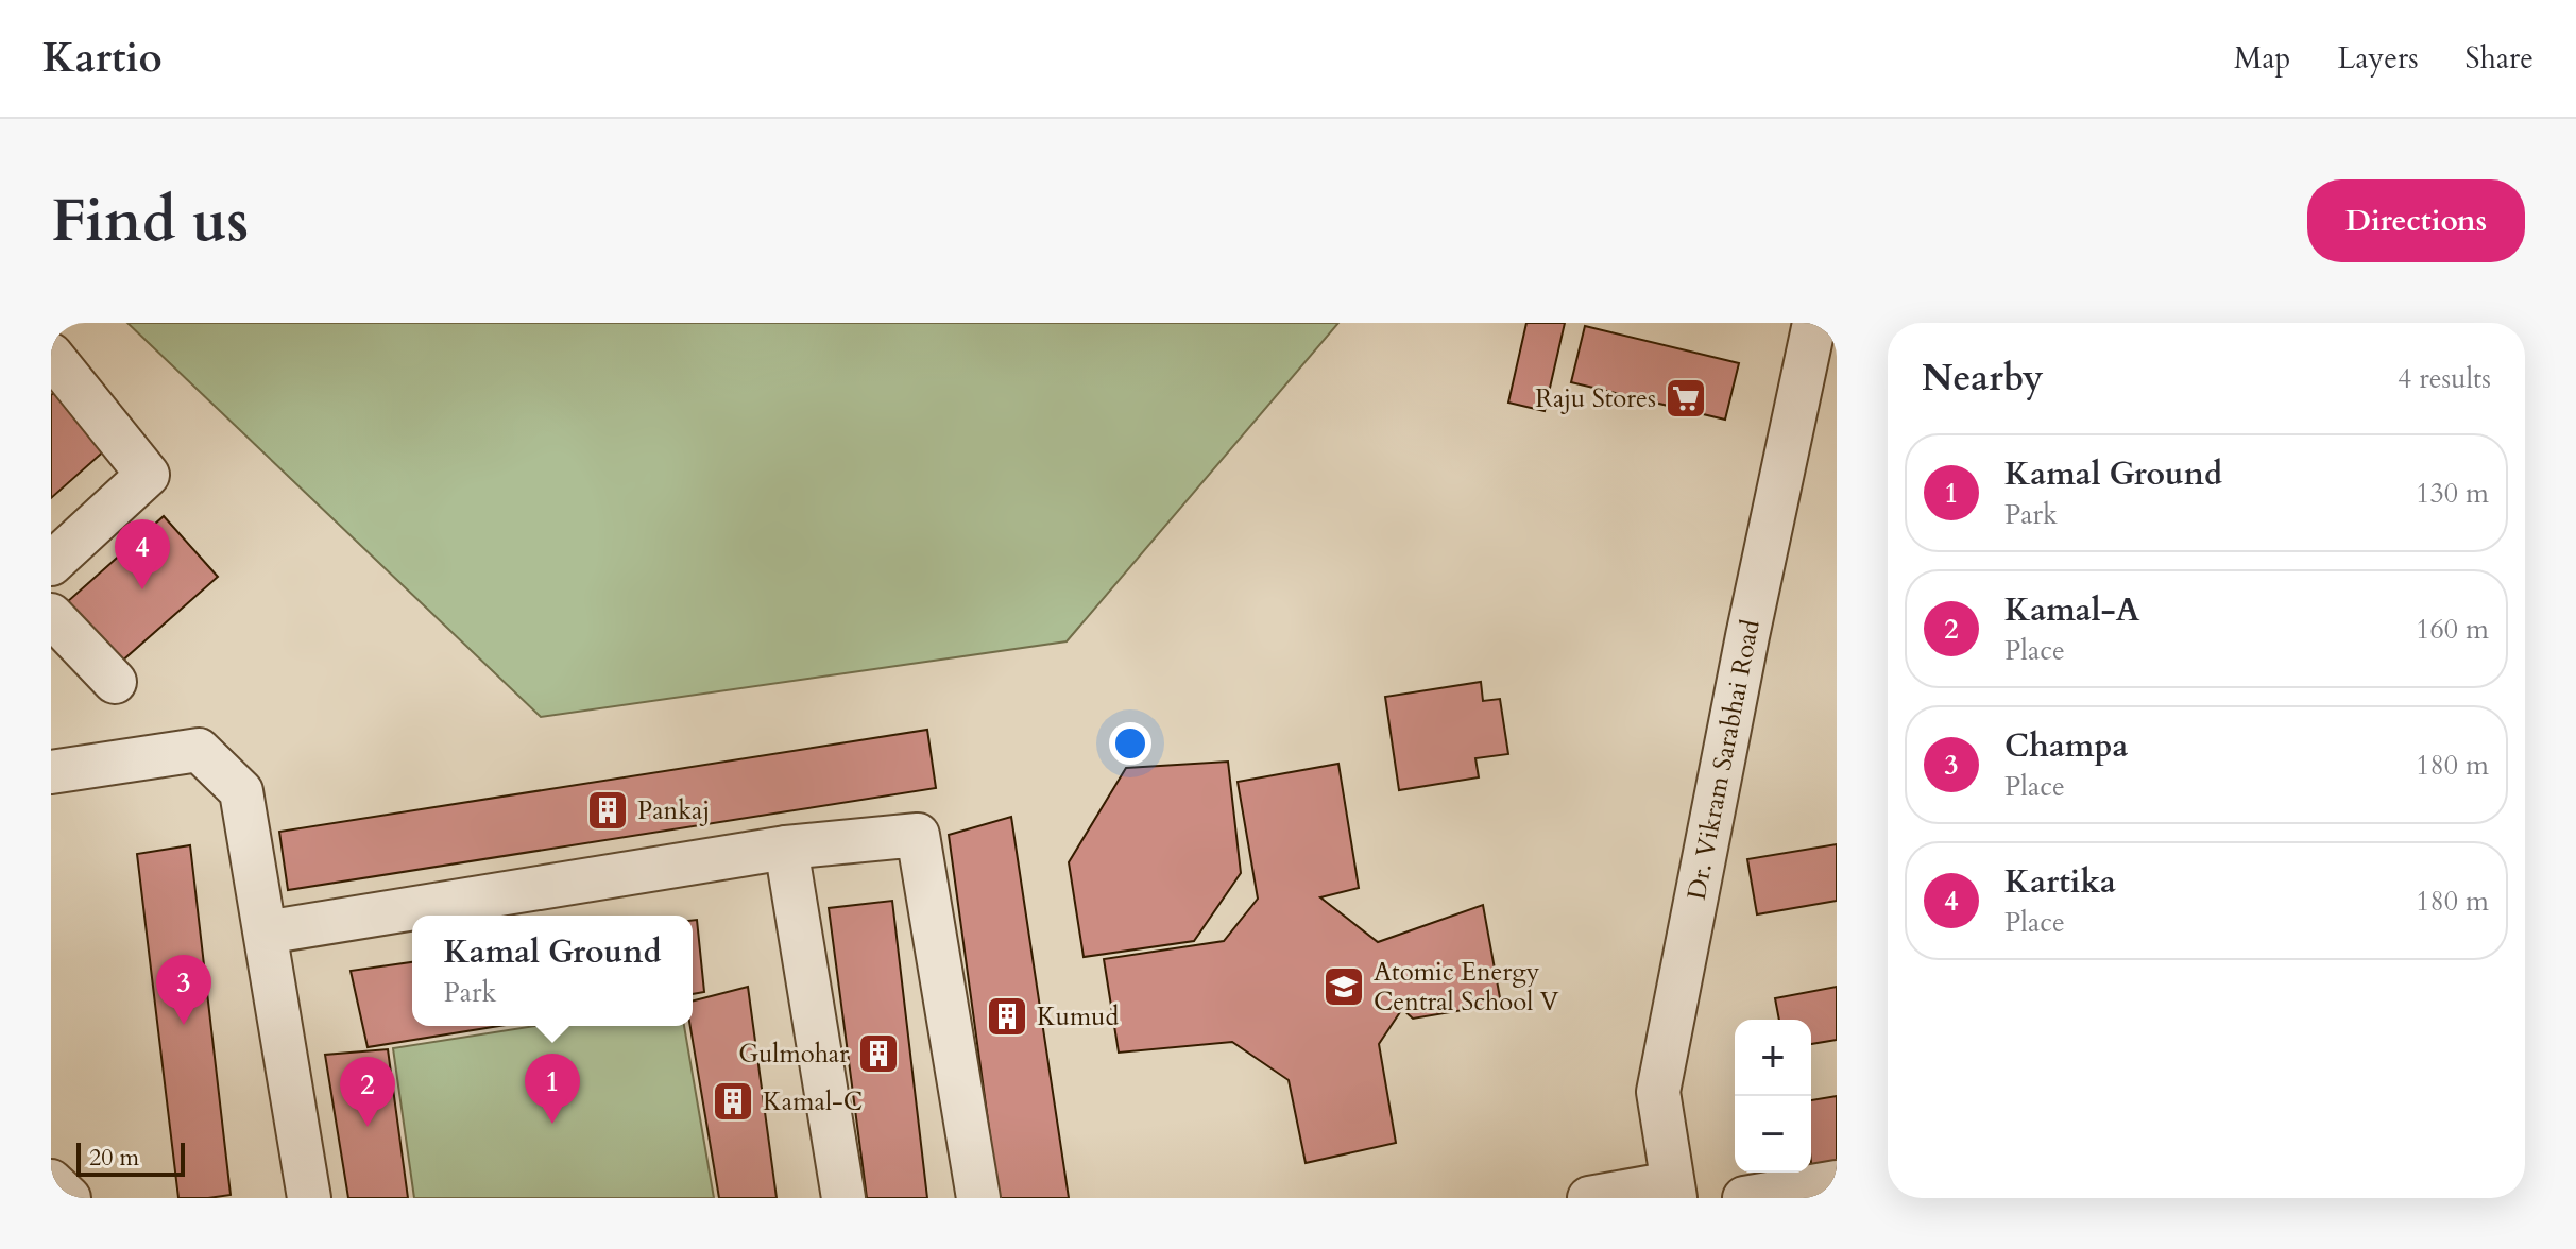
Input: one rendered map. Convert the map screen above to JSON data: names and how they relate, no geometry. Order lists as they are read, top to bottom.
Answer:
{
  "streets": {
    "street": ["Dr. Vikram Sarabhai Road"]
  },
  "places": {
    "supermarket": ["Raju Stores"],
    "building": [
      "Pankaj",
      "Kumud",
      "Gulmohar",
      "Kamal-C"
    ],
    "school or university": ["Atomic Energy Central School V"]
  },
  "scale_bar": "20 m",
  "page": {
    "header": "Kartio",
    "nav": ["Map", "Layers", "Share"],
    "buttons": "Directions",
    "title": "Find us",
    "heading": ["Nearby", "4 results"],
    "list": [
      {
        "mark": "1",
        "name": "Kamal Ground",
        "note": "Park",
        "value": "130 m"
      },
      {
        "mark": "2",
        "name": "Kamal-A",
        "note": "Place",
        "value": "160 m"
      },
      {
        "mark": "3",
        "name": "Champa",
        "note": "Place",
        "value": "180 m"
      },
      {
        "mark": "4",
        "name": "Kartika",
        "note": "Place",
        "value": "180 m"
      }
    ],
    "pins": [
      "4",
      "3",
      "1",
      "2"
    ],
    "popup": ["Kamal Ground", "Park"],
    "map_buttons": ["+", "−"],
    "scale": "20 m"
  }
}
